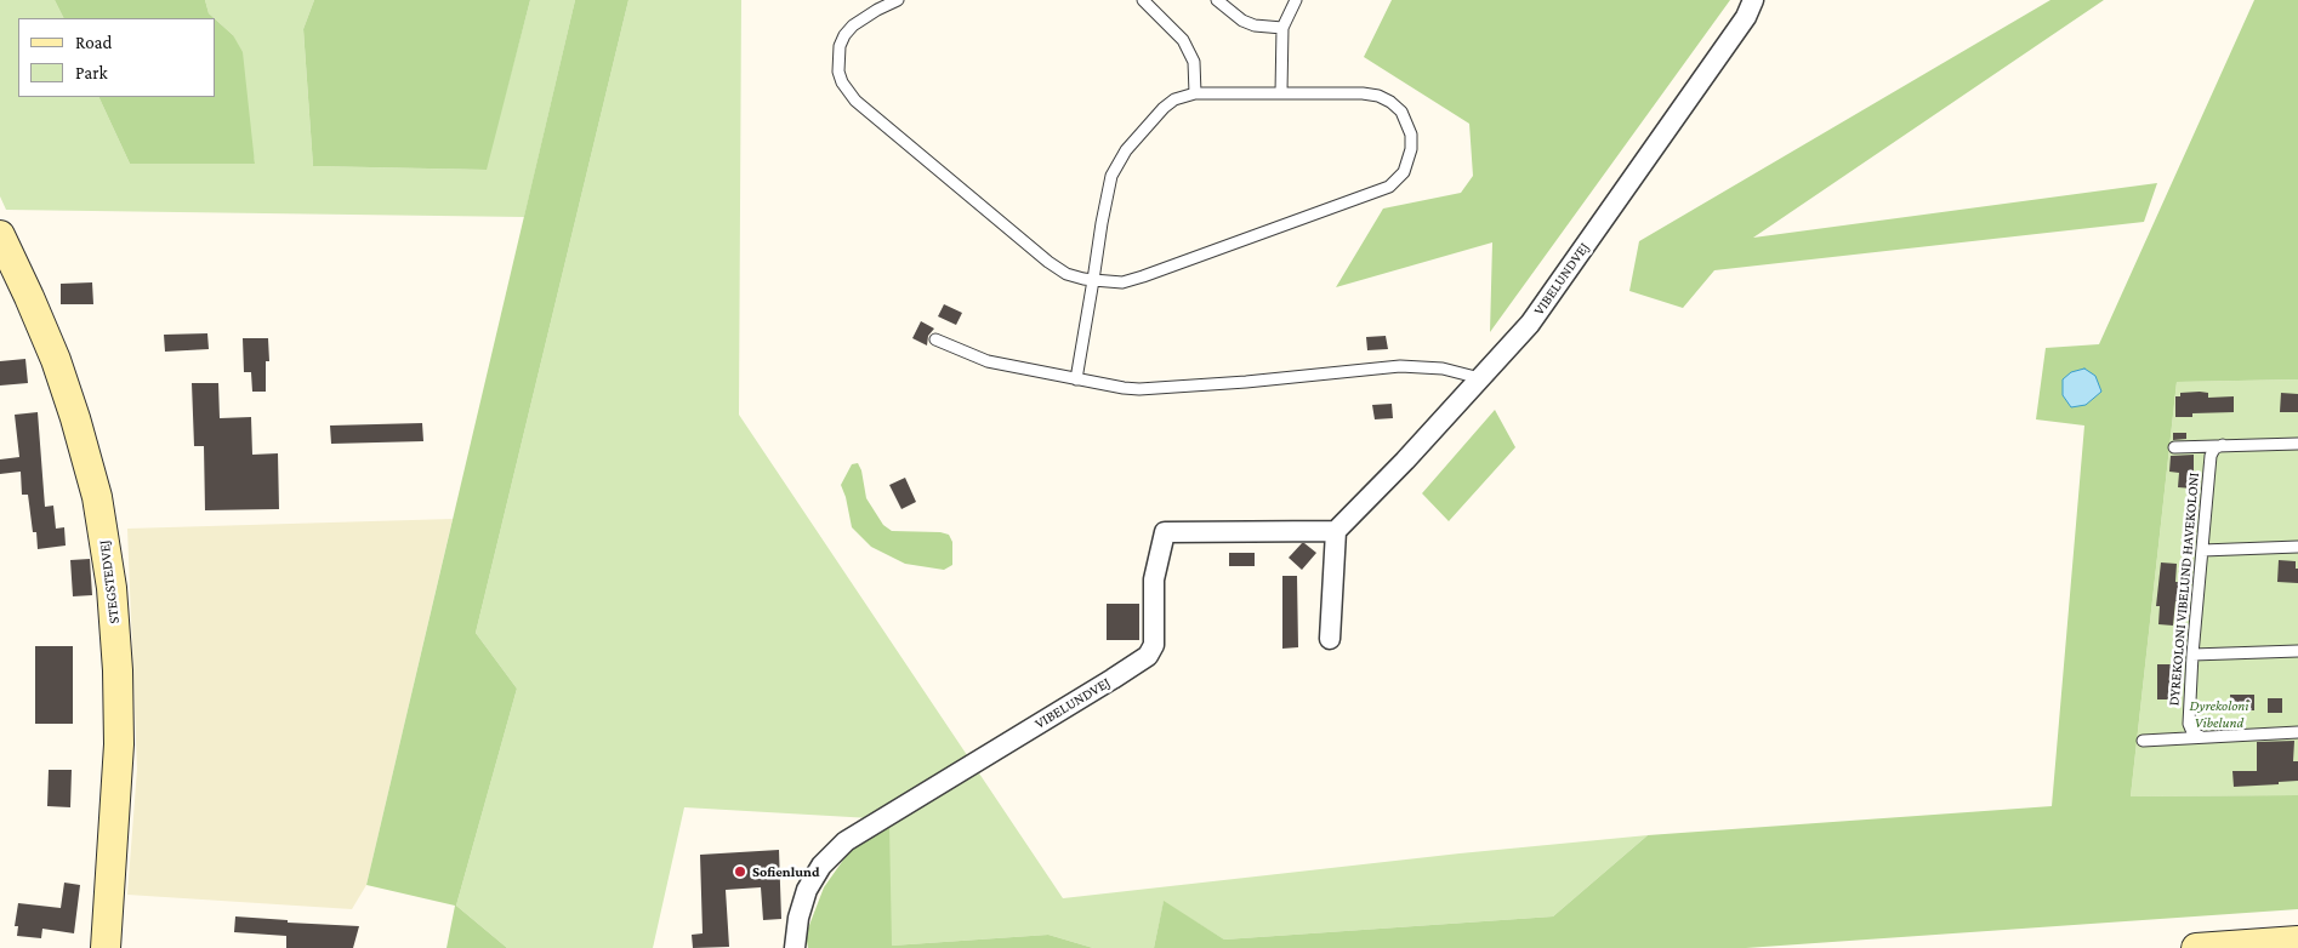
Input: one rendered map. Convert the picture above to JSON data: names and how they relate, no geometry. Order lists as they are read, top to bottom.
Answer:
{
  "streets": {
    "street": ["VIBELUNDVEJ", "STEGSTEDVEJ"],
    "lane": ["DYREKOLONI VIBELUND HAVEKOLONI"]
  },
  "parks": ["Dyrekoloni Vibelund"],
  "places": ["Sofienlund"],
  "legend": ["Road", "Park"]
}
